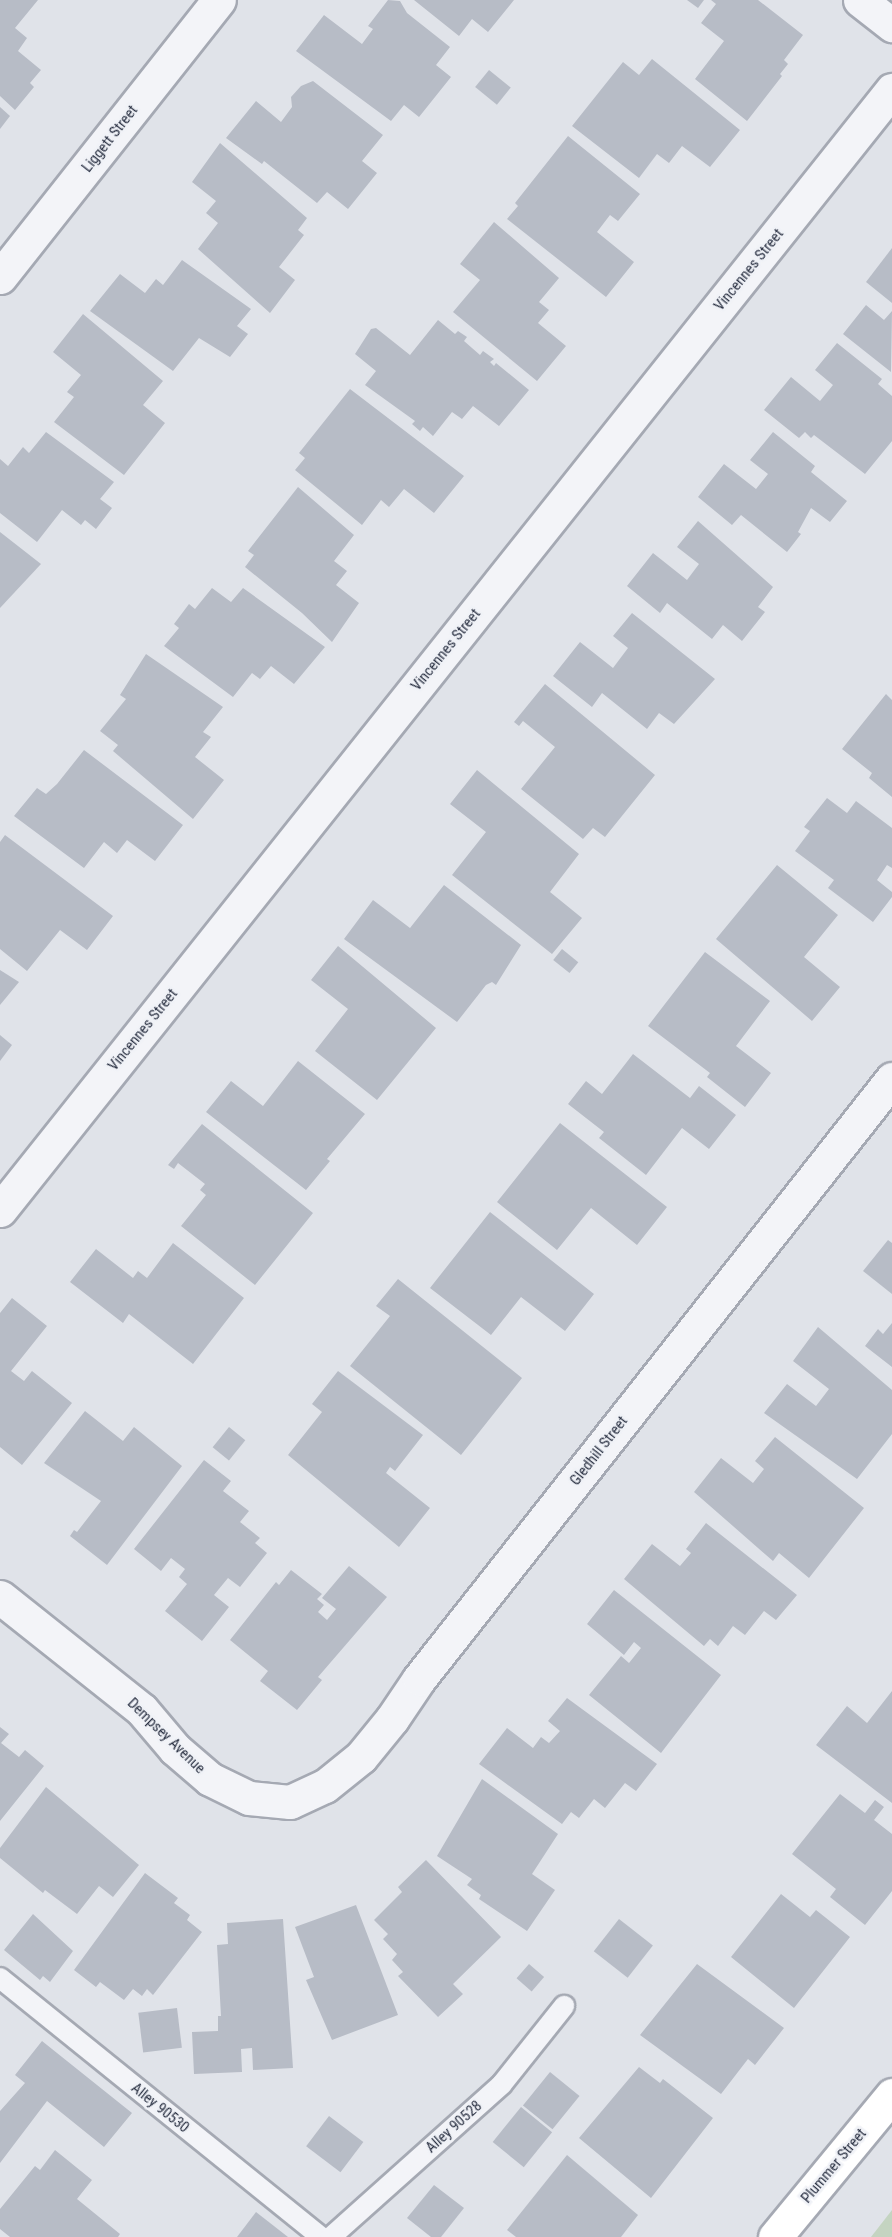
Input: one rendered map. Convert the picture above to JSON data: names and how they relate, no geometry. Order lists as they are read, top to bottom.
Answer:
{
  "streets": {
    "main road": ["Plummer Street"],
    "street": [
      "Liggett Street",
      "Vincennes Street",
      "Gledhill Street",
      "Dempsey Avenue"
    ],
    "lane": ["Alley 90530", "Alley 90528"]
  },
  "crossings": [
    ["Gledhill Street", "Dempsey Avenue"]
  ]
}
